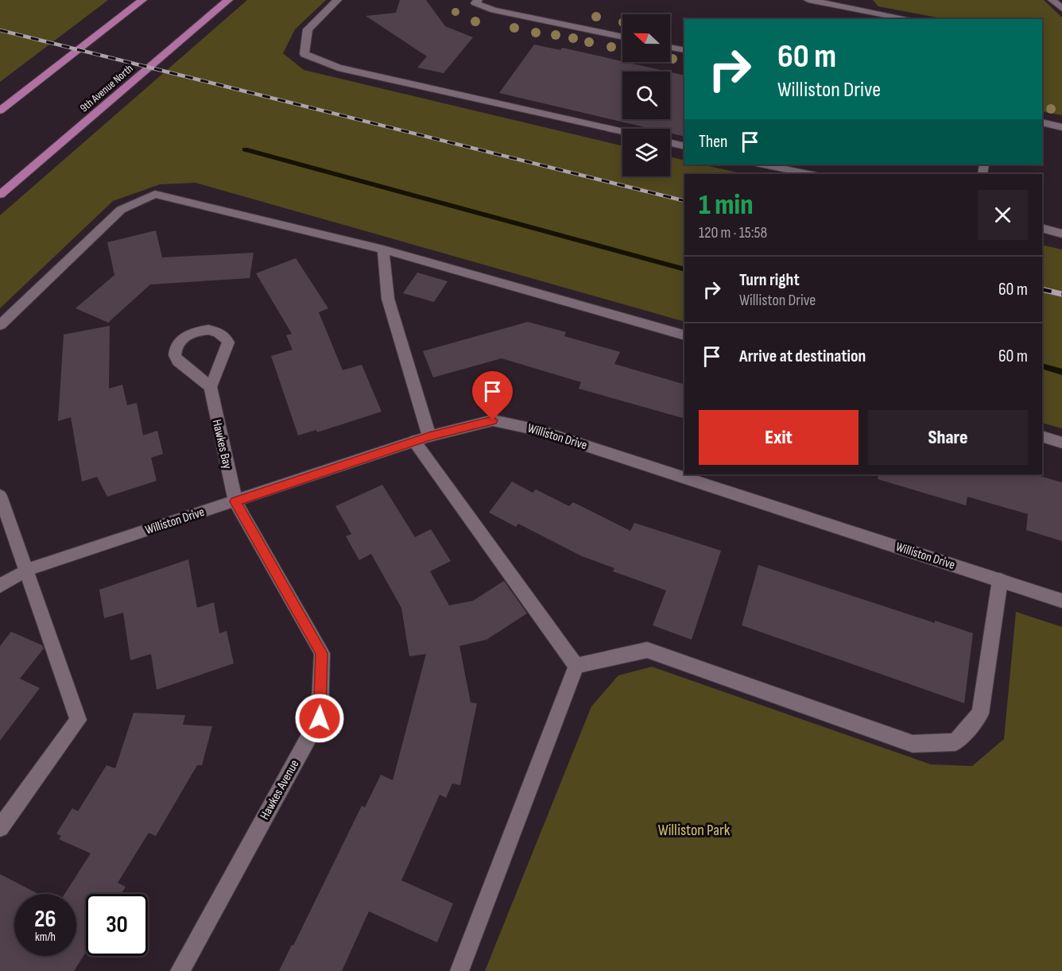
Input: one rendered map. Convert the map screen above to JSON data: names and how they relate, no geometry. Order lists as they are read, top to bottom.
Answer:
{
  "streets": {
    "main road": ["9th Avenue North"],
    "street": ["Williston Drive", "Hawkes Bay", "Hawkes Avenue"]
  },
  "crossings": [
    ["Williston Drive", "Hawkes Bay"],
    ["Williston Drive", "Hawkes Avenue"],
    ["Hawkes Bay", "Hawkes Avenue"]
  ],
  "parks": ["Williston Park"],
  "north": "left",
  "page": {
    "turn": ["60 m", "Williston Drive"],
    "then": "Then",
    "heading": ["1 min", "120 m · 15:58"],
    "list": [
      {
        "name": "Turn right",
        "note": "Williston Drive",
        "value": "60 m"
      },
      {
        "name": "Arrive at destination",
        "value": "60 m"
      }
    ],
    "buttons": ["Exit", "Share"],
    "speed": "26 km/h",
    "limit": "30"
  }
}
